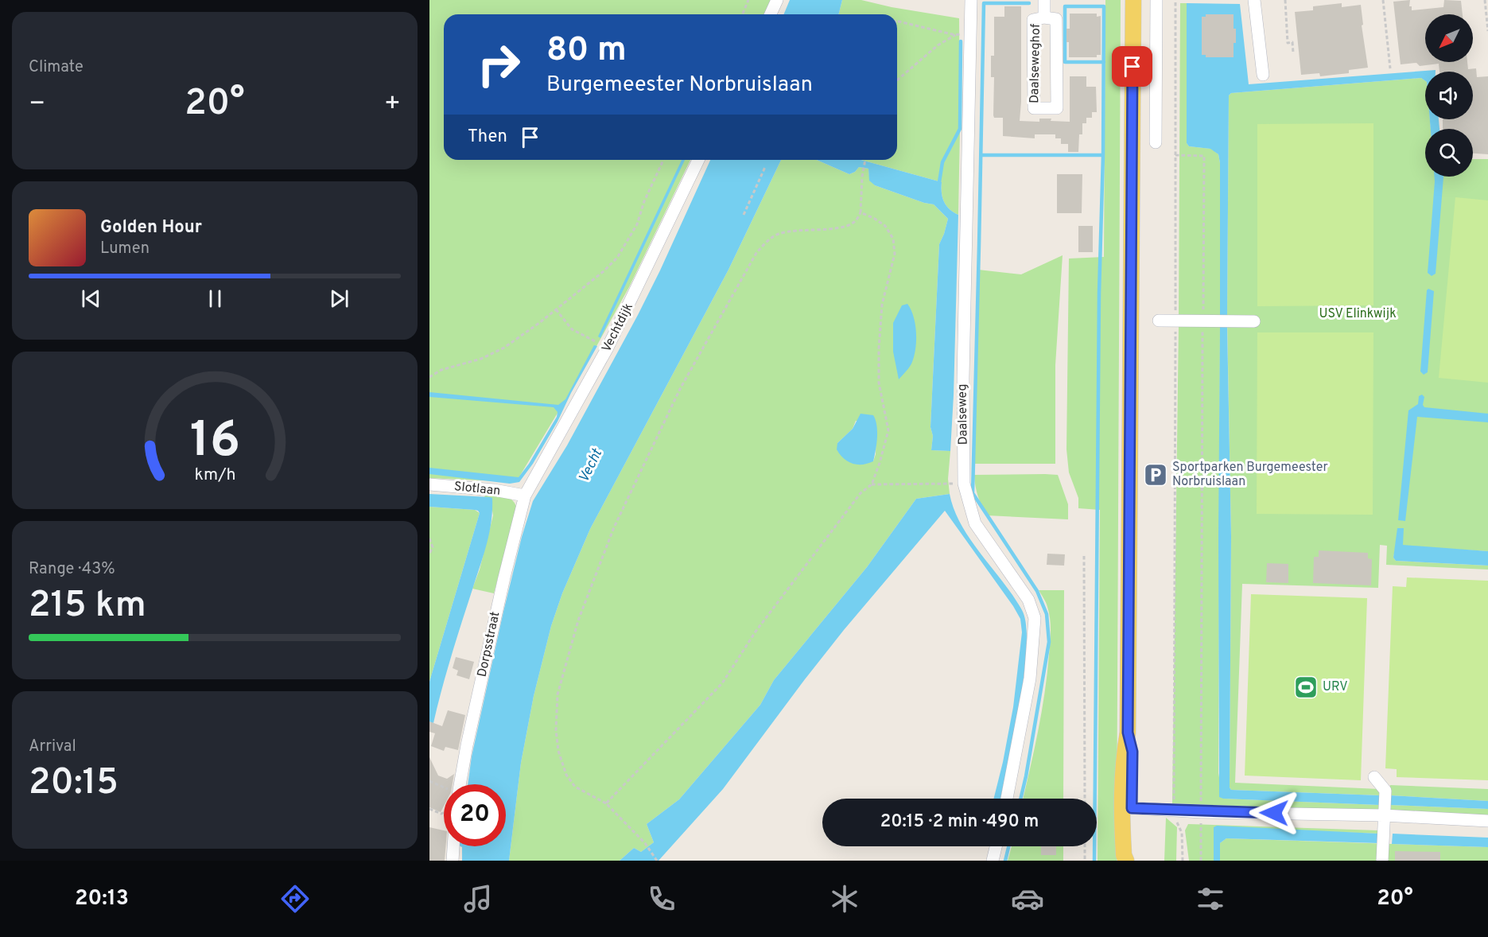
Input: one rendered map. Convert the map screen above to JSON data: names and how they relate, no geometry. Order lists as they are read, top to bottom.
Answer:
{
  "streets": {
    "street": [
      "Daalseweghof",
      "Vechtdijk",
      "Daalseweg",
      "Slotlaan",
      "Dorpsstraat"
    ]
  },
  "crossings": [
    ["Vechtdijk", "Slotlaan"],
    ["Vechtdijk", "Dorpsstraat"],
    ["Slotlaan", "Dorpsstraat"]
  ],
  "water": ["Vecht"],
  "parks": ["USV Elinkwijk"],
  "places": {
    "parking": ["Sportparken Burgemeester Norbruislaan"],
    "sports": ["URV"]
  },
  "north": "bottom left",
  "page": {
    "tile": [
      "Climate",
      ["Range · 43%", "215 km"],
      ["Arrival", "20:15"]
    ],
    "turn": ["80 m", "Burgemeester Norbruislaan"],
    "heat": ["−", "20°", "+"],
    "then": "Then",
    "song": ["Golden Hour", "Lumen"],
    "limit": "20",
    "trip": "20:15 · 2 min · 490 m",
    "tabs": ["20:13", "20°"],
    "gauge": ["16", "km/h"]
  }
}
